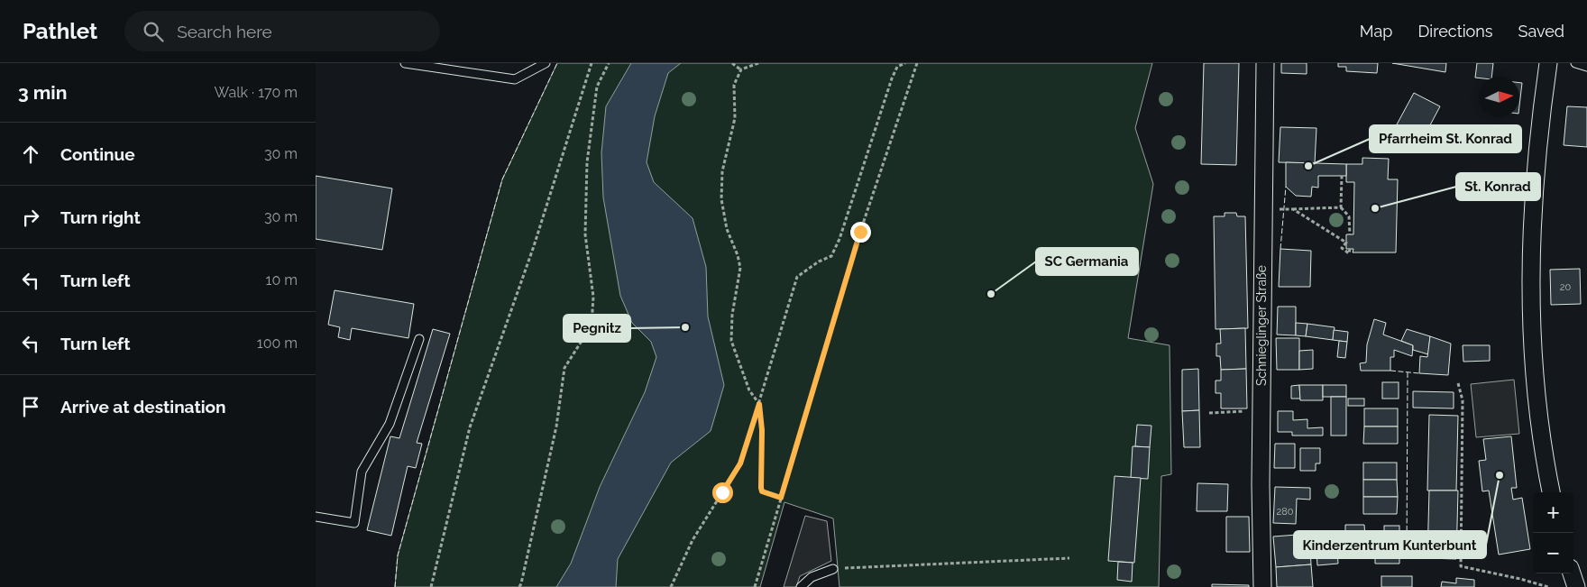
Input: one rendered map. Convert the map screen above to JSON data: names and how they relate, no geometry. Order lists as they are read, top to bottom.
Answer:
{
  "streets": {
    "street": ["Schnieglinger Straße"]
  },
  "places": [
    "Pfarrheim St. Konrad",
    "St. Konrad",
    "SC Germania",
    "Pegnitz",
    "Kinderzentrum Kunterbunt"
  ],
  "house_numbers": ["20", "280"],
  "north": "right",
  "page": {
    "header": "Pathlet",
    "search": "Search here",
    "nav": ["Map", "Directions", "Saved"],
    "heading": ["3 min", "Walk · 170 m"],
    "list": [
      ["Continue", "30 m"],
      ["Turn right", "30 m"],
      ["Turn left", "10 m"],
      ["Turn left", "100 m"],
      "Arrive at destination"
    ],
    "map_buttons": ["+", "−"]
  }
}
